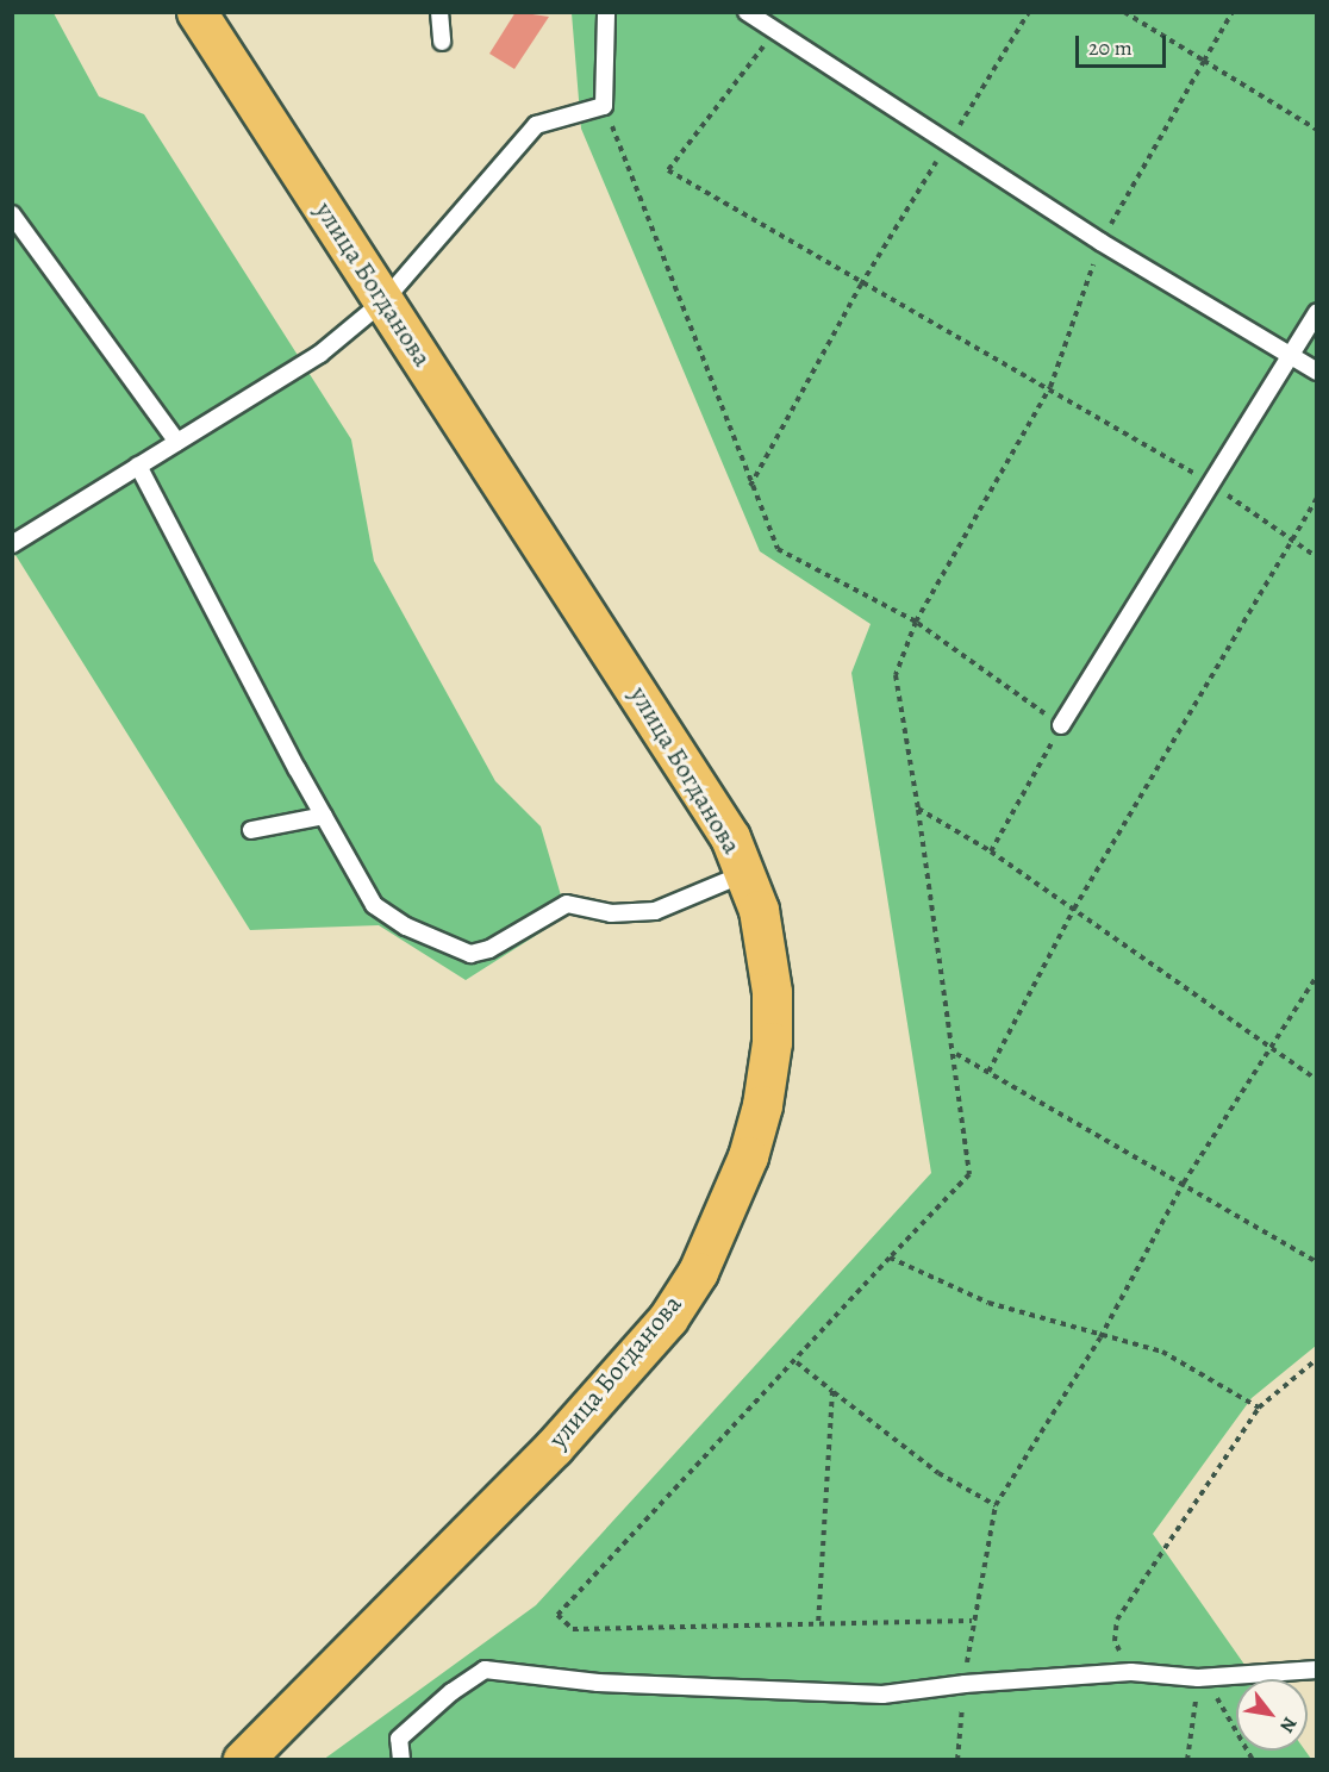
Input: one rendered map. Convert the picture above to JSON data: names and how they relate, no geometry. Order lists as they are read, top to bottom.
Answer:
{
  "streets": {
    "main road": ["улица Богданова"]
  },
  "scale_bar": "20 m",
  "north": "bottom right"
}
